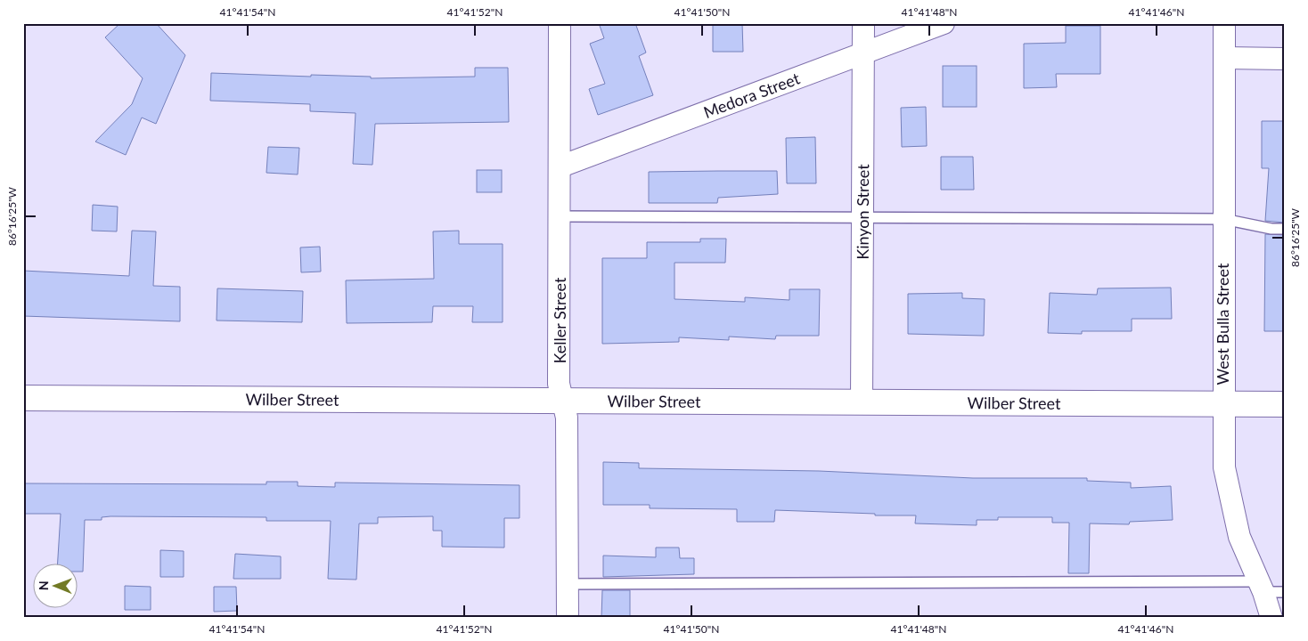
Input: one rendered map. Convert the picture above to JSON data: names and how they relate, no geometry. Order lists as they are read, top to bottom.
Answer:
{
  "streets": {
    "street": [
      "Medora Street",
      "Kinyon Street",
      "Keller Street",
      "West Bulla Street",
      "Wilber Street"
    ]
  },
  "crossings": [
    ["Medora Street", "Kinyon Street"],
    ["Medora Street", "Keller Street"],
    ["Kinyon Street", "Wilber Street"],
    ["Keller Street", "Wilber Street"],
    ["West Bulla Street", "Wilber Street"]
  ],
  "north": "left",
  "coordinates": [
    "41°41'54\"N",
    "41°41'52\"N",
    "41°41'50\"N",
    "41°41'48\"N",
    "41°41'46\"N",
    "86°16'25\"W"
  ]
}
